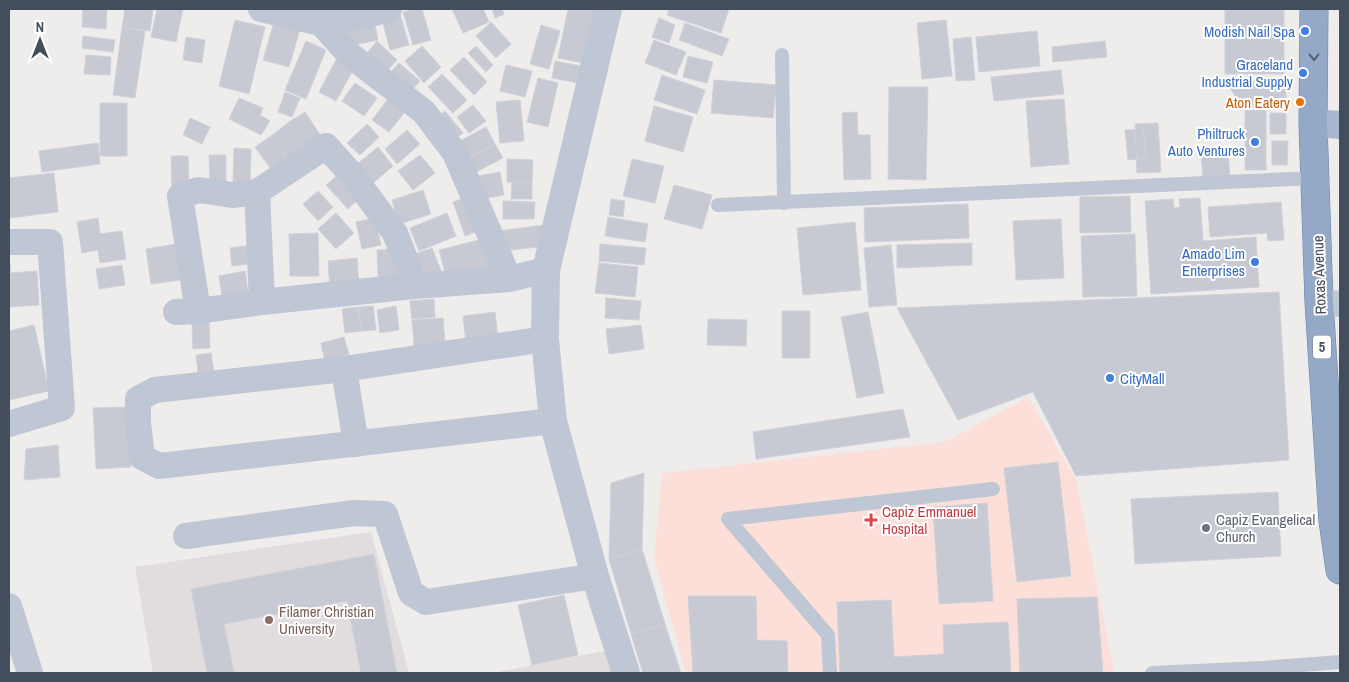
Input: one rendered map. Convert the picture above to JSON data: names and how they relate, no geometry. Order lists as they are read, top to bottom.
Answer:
{
  "streets": {
    "highway": ["Roxas Avenue", "5"]
  },
  "places": {
    "other": [
      "Modish Nail Spa",
      "Graceland Industrial Supply",
      "Aton Eatery",
      "Philtruck Auto Ventures",
      "Amado Lim Enterprises",
      "CityMall",
      "Capiz Evangelical Church",
      "Filamer Christian University"
    ],
    "health": ["Capiz Emmanuel Hospital"]
  },
  "north": "top"
}
